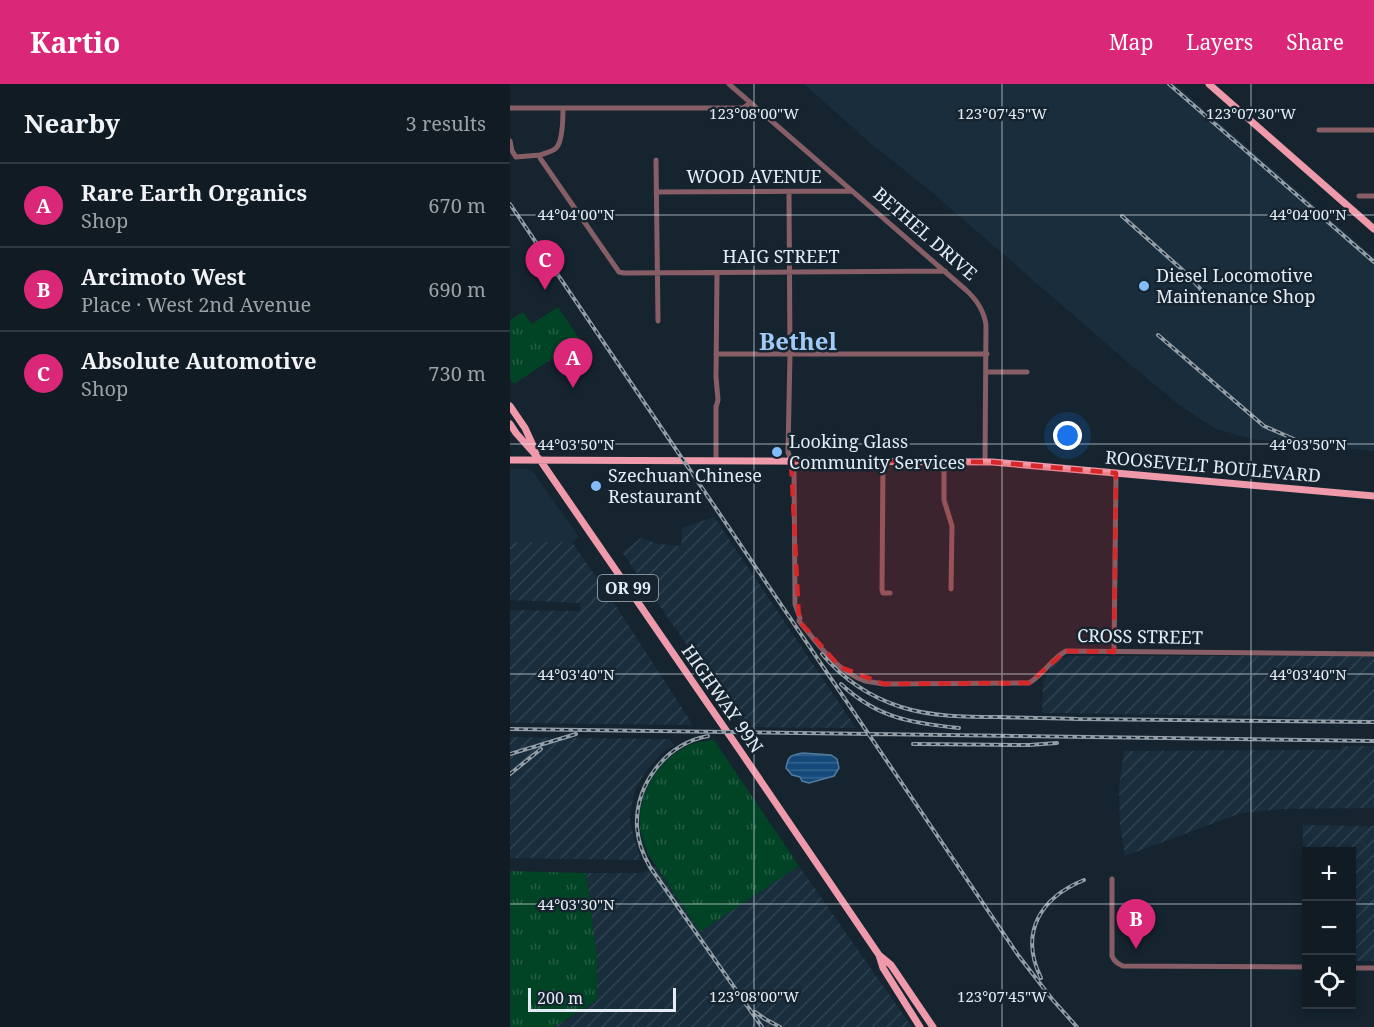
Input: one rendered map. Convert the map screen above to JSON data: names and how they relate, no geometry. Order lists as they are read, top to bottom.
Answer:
{
  "streets": {
    "main road": ["ROOSEVELT BOULEVARD", "OR 99", "HIGHWAY 99N"],
    "street": [
      "WOOD AVENUE",
      "BETHEL DRIVE",
      "HAIG STREET",
      "CROSS STREET"
    ]
  },
  "crossings": [
    ["WOOD AVENUE", "BETHEL DRIVE"],
    ["BETHEL DRIVE", "HAIG STREET"],
    ["BETHEL DRIVE", "ROOSEVELT BOULEVARD"],
    ["ROOSEVELT BOULEVARD", "CROSS STREET"],
    ["ROOSEVELT BOULEVARD", "HIGHWAY 99N"],
    ["OR 99", "HIGHWAY 99N"]
  ],
  "districts": ["Bethel"],
  "places": ["Diesel Locomotive Maintenance Shop", "Looking Glass Community Services", "Szechuan Chinese Restaurant"],
  "scale_bar": "200 m",
  "page": {
    "header": "Kartio",
    "nav": ["Map", "Layers", "Share"],
    "heading": ["Nearby", "3 results"],
    "list": [
      {
        "mark": "A",
        "name": "Rare Earth Organics",
        "note": "Shop",
        "value": "670 m"
      },
      {
        "mark": "B",
        "name": "Arcimoto West",
        "note": "Place · West 2nd Avenue",
        "value": "690 m"
      },
      {
        "mark": "C",
        "name": "Absolute Automotive",
        "note": "Shop",
        "value": "730 m"
      }
    ],
    "pins": ["C", "A", "B"],
    "map_buttons": ["+", "−"],
    "scale": "200 m"
  },
  "coordinates": [
    "123°08'00\"W",
    "123°07'45\"W",
    "123°07'30\"W",
    "44°04'00\"N",
    "44°03'50\"N",
    "44°03'40\"N",
    "44°03'30\"N"
  ]
}
